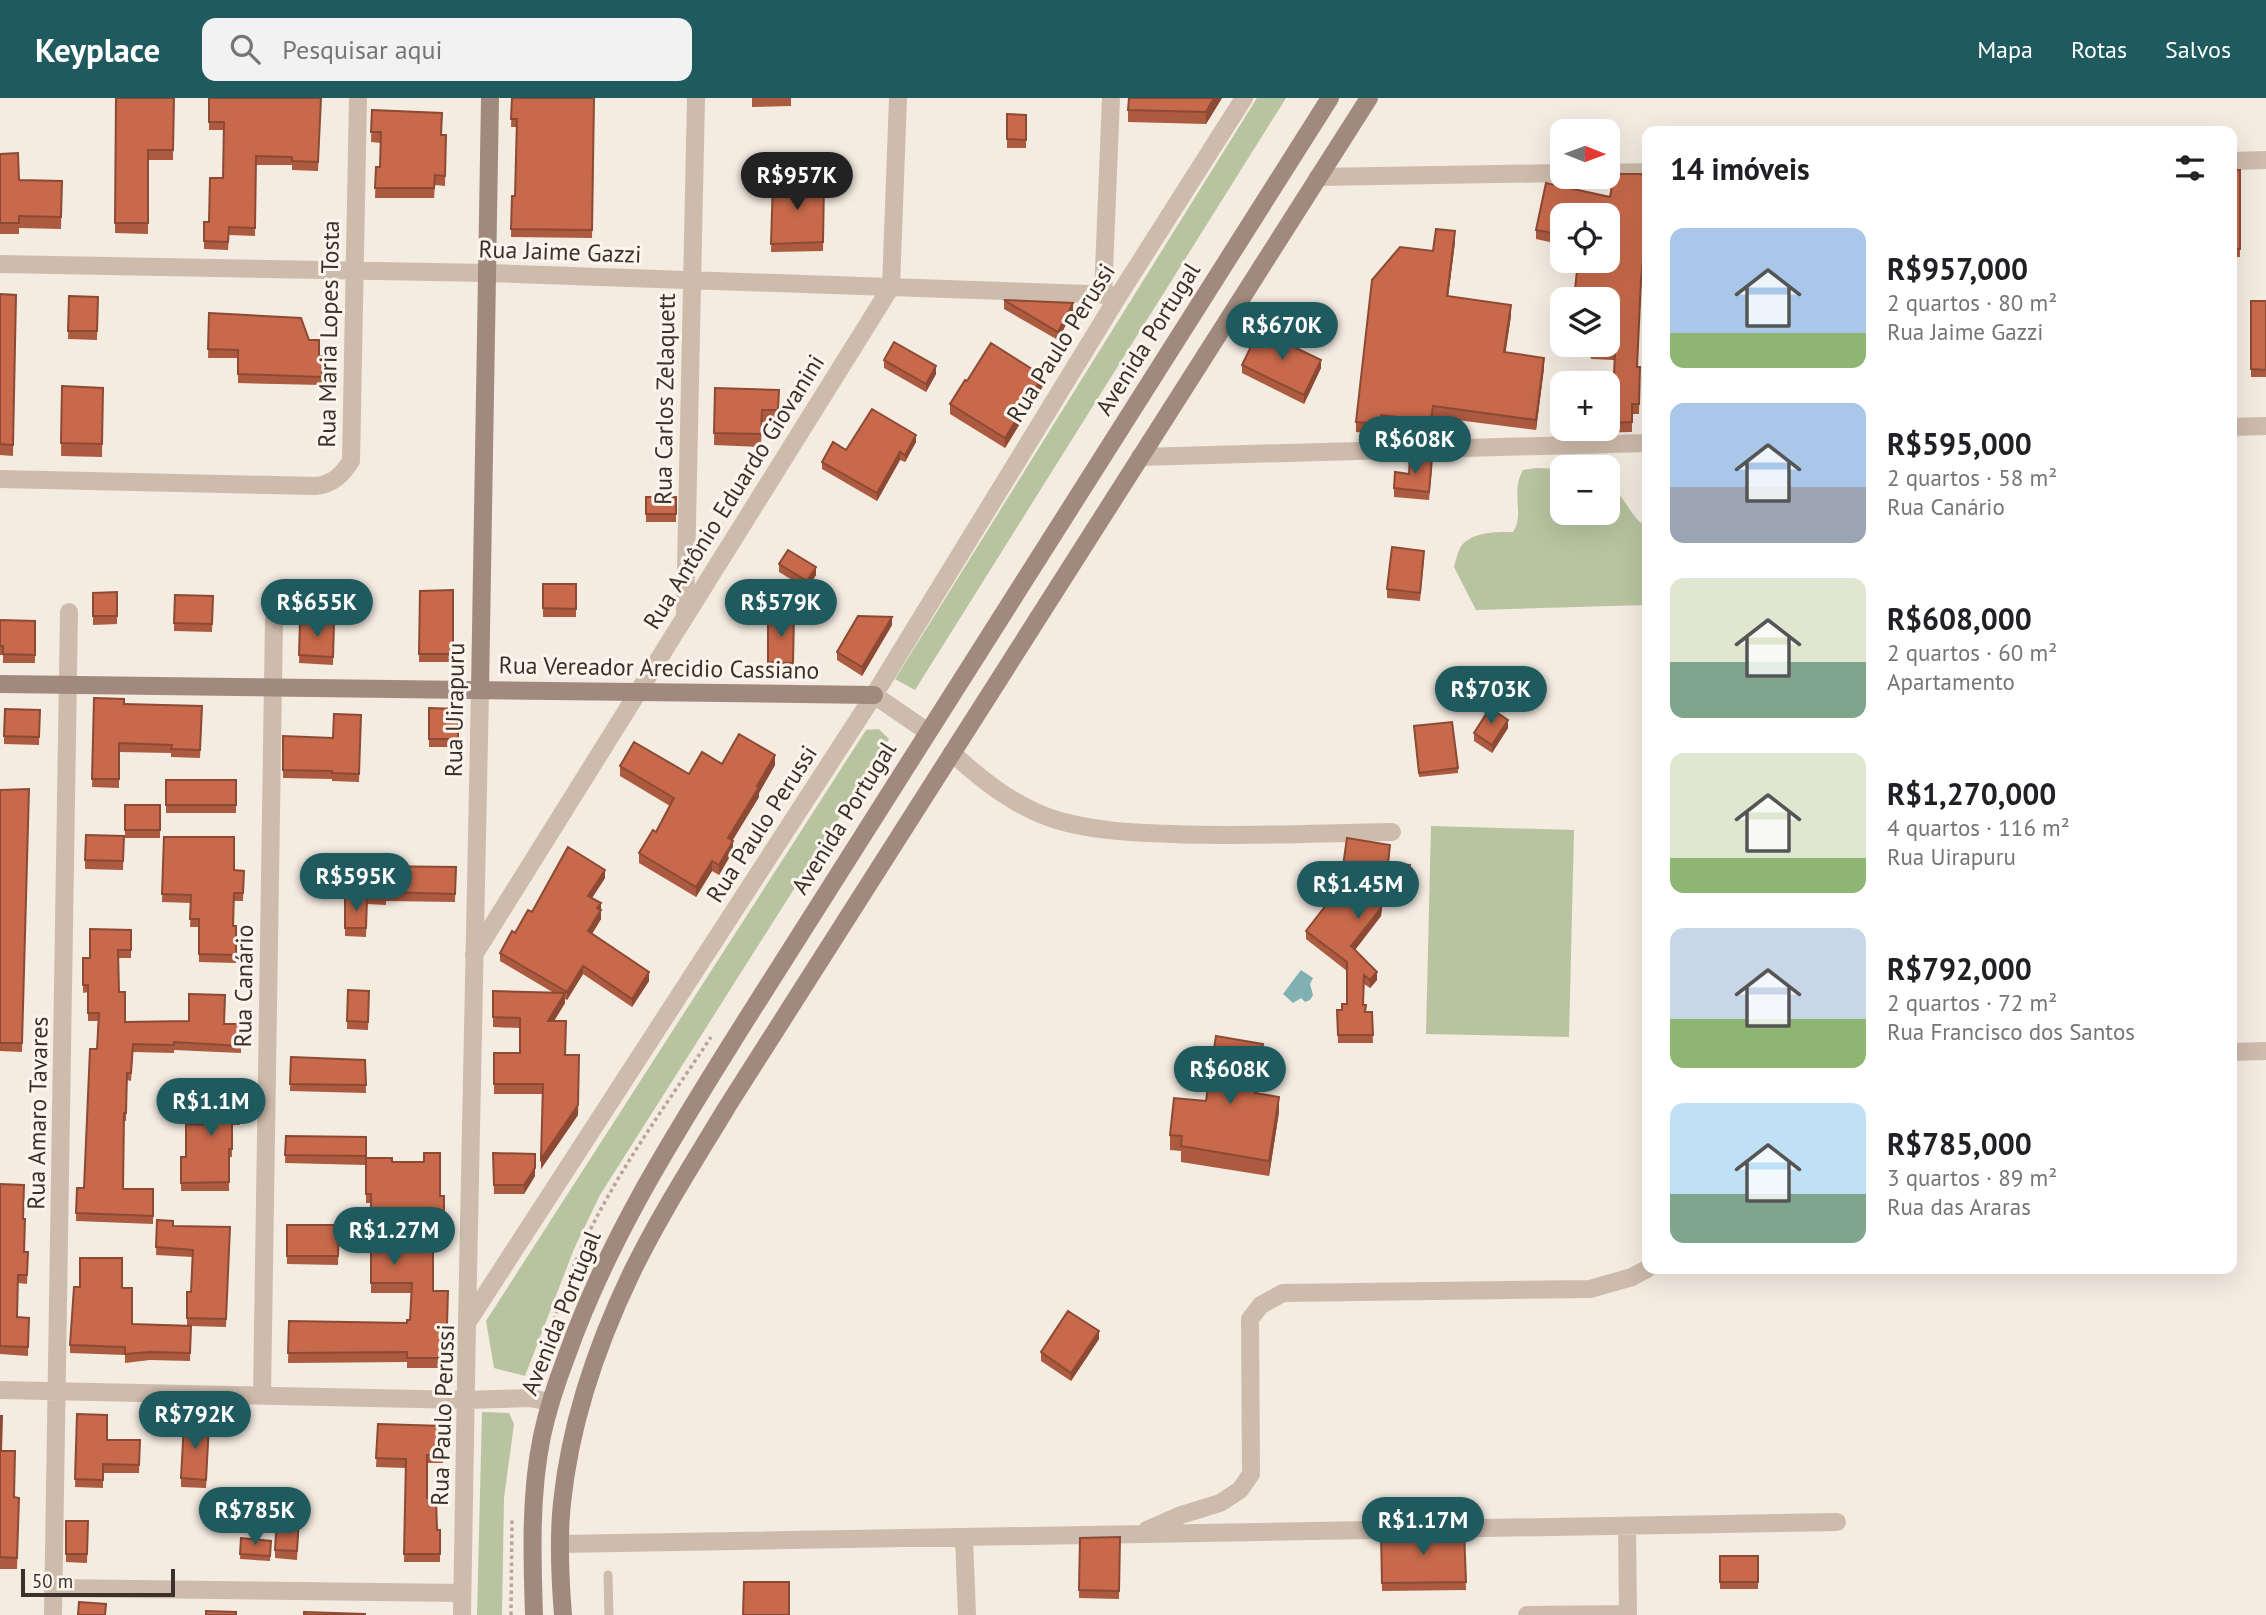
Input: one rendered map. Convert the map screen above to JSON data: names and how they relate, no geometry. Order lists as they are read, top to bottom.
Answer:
{
  "streets": {
    "main road": ["Avenida Portugal", "Rua Vereador Arecidio Cassiano", "Rua Uirapuru"],
    "street": [
      "Rua Jaime Gazzi",
      "Rua Maria Lopes Tosta",
      "Rua Paulo Perussi",
      "Rua Carlos Zelaquett",
      "Rua Antônio Eduardo Giovanini",
      "Rua Canário",
      "Rua Amaro Tavares"
    ]
  },
  "crossings": [
    ["Rua Jaime Gazzi", "Rua Maria Lopes Tosta"],
    ["Rua Jaime Gazzi", "Rua Paulo Perussi"],
    ["Rua Jaime Gazzi", "Rua Carlos Zelaquett"],
    ["Rua Jaime Gazzi", "Rua Antônio Eduardo Giovanini"],
    ["Rua Jaime Gazzi", "Rua Uirapuru"],
    ["Rua Paulo Perussi", "Rua Vereador Arecidio Cassiano"],
    ["Rua Paulo Perussi", "Rua Uirapuru"],
    ["Rua Carlos Zelaquett", "Rua Antônio Eduardo Giovanini"],
    ["Rua Antônio Eduardo Giovanini", "Rua Vereador Arecidio Cassiano"],
    ["Rua Antônio Eduardo Giovanini", "Rua Uirapuru"],
    ["Rua Vereador Arecidio Cassiano", "Rua Uirapuru"],
    ["Rua Vereador Arecidio Cassiano", "Rua Canário"],
    ["Rua Vereador Arecidio Cassiano", "Rua Amaro Tavares"]
  ],
  "scale_bar": "50 m",
  "north": "right",
  "page": {
    "header": "Keyplace",
    "search": "Pesquisar aqui",
    "nav": ["Mapa", "Rotas", "Salvos"],
    "map_buttons": ["+", "−"],
    "heading": "14 imóveis",
    "price": [
      "R$957K",
      "R$670K",
      "R$608K",
      "R$655K",
      "R$579K",
      "R$703K",
      "R$595K",
      "R$1.45M",
      "R$608K",
      "R$1.1M",
      "R$1.27M",
      "R$792K",
      "R$785K",
      "R$1.17M"
    ],
    "list": [
      {
        "name": "R$957,000",
        "note": "2 quartos · 80 m² · Rua Jaime Gazzi"
      },
      {
        "name": "R$595,000",
        "note": "2 quartos · 58 m² · Rua Canário"
      },
      {
        "name": "R$608,000",
        "note": "2 quartos · 60 m² · Apartamento"
      },
      {
        "name": "R$1,270,000",
        "note": "4 quartos · 116 m² · Rua Uirapuru"
      },
      {
        "name": "R$792,000",
        "note": "2 quartos · 72 m² · Rua Francisco dos Santos"
      },
      {
        "name": "R$785,000",
        "note": "3 quartos · 89 m² · Rua das Araras"
      }
    ],
    "scale": "50 m"
  }
}
